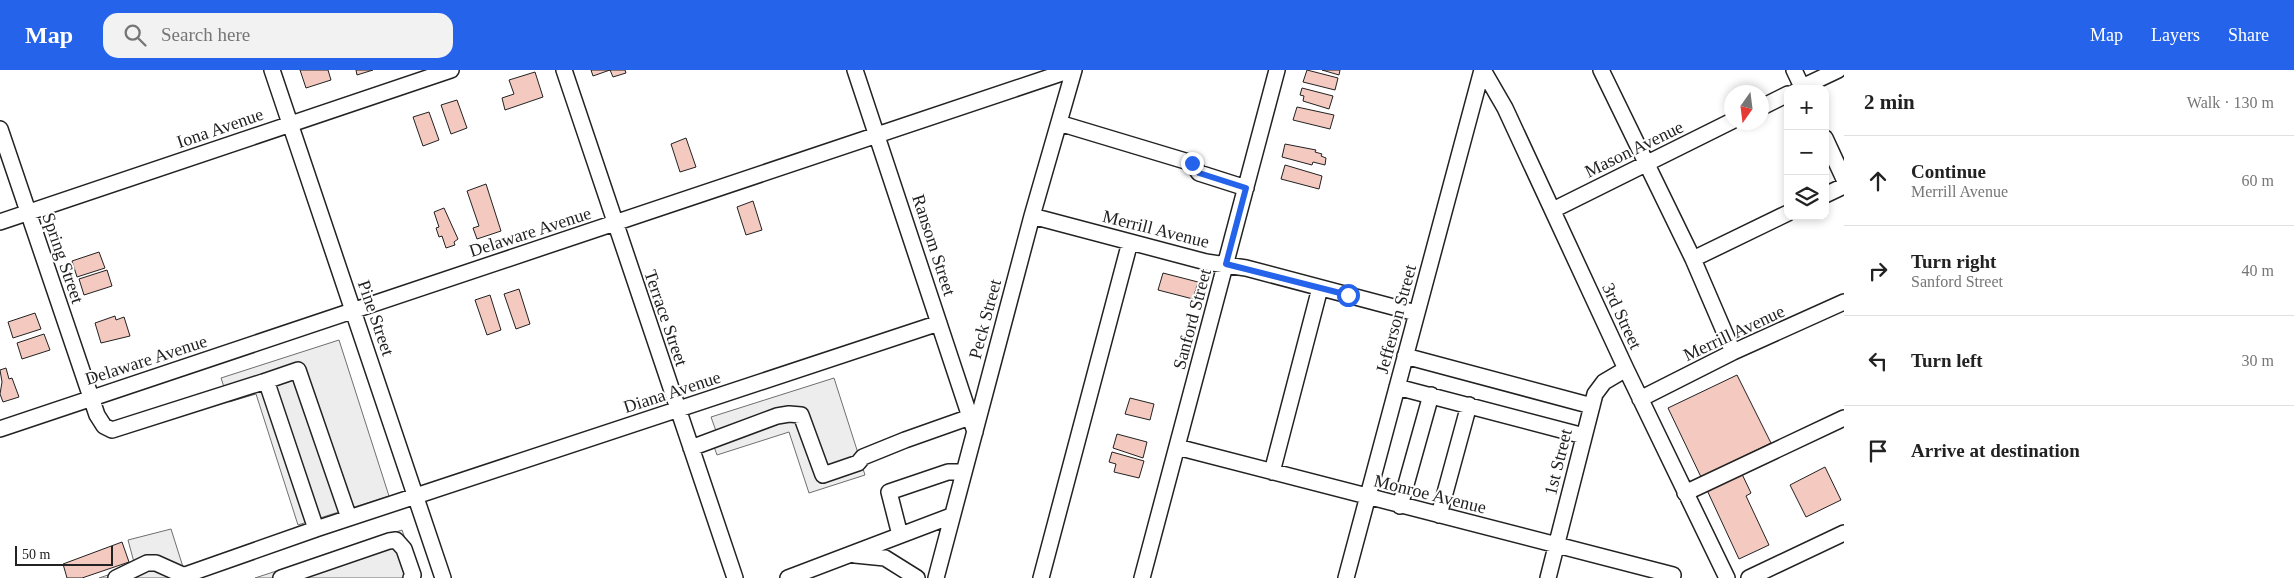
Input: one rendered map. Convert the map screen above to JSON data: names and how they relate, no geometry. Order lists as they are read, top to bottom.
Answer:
{
  "streets": {
    "street": [
      "Iona Avenue",
      "Mason Avenue",
      "Merrill Avenue",
      "Delaware Avenue",
      "Ransom Street",
      "Spring Street",
      "3rd Street",
      "Pine Street",
      "Terrace Street",
      "Peck Street",
      "Sanford Street",
      "Jefferson Street",
      "Diana Avenue",
      "1st Street",
      "Monroe Avenue"
    ]
  },
  "crossings": [
    ["Iona Avenue", "Spring Street"],
    ["Iona Avenue", "Pine Street"],
    ["Mason Avenue", "3rd Street"],
    ["Merrill Avenue", "3rd Street"],
    ["Merrill Avenue", "Peck Street"],
    ["Merrill Avenue", "Sanford Street"],
    ["Merrill Avenue", "Jefferson Street"],
    ["Delaware Avenue", "Ransom Street"],
    ["Delaware Avenue", "Spring Street"],
    ["Delaware Avenue", "Pine Street"],
    ["Delaware Avenue", "Terrace Street"],
    ["Delaware Avenue", "Peck Street"],
    ["Ransom Street", "Peck Street"],
    ["Ransom Street", "Diana Avenue"],
    ["3rd Street", "Jefferson Street"],
    ["3rd Street", "1st Street"],
    ["Pine Street", "Diana Avenue"],
    ["Terrace Street", "Diana Avenue"],
    ["Sanford Street", "Monroe Avenue"],
    ["Jefferson Street", "Monroe Avenue"],
    ["1st Street", "Monroe Avenue"]
  ],
  "scale_bar": "50 m",
  "north": "bottom",
  "page": {
    "header": "Map",
    "search": "Search here",
    "nav": ["Map", "Layers", "Share"],
    "heading": ["2 min", "Walk · 130 m"],
    "map_buttons": ["+", "−"],
    "list": [
      ["Continue", "Merrill Avenue", "60 m"],
      ["Turn right", "Sanford Street", "40 m"],
      ["Turn left", "30 m"],
      "Arrive at destination"
    ],
    "scale": "50 m"
  }
}
